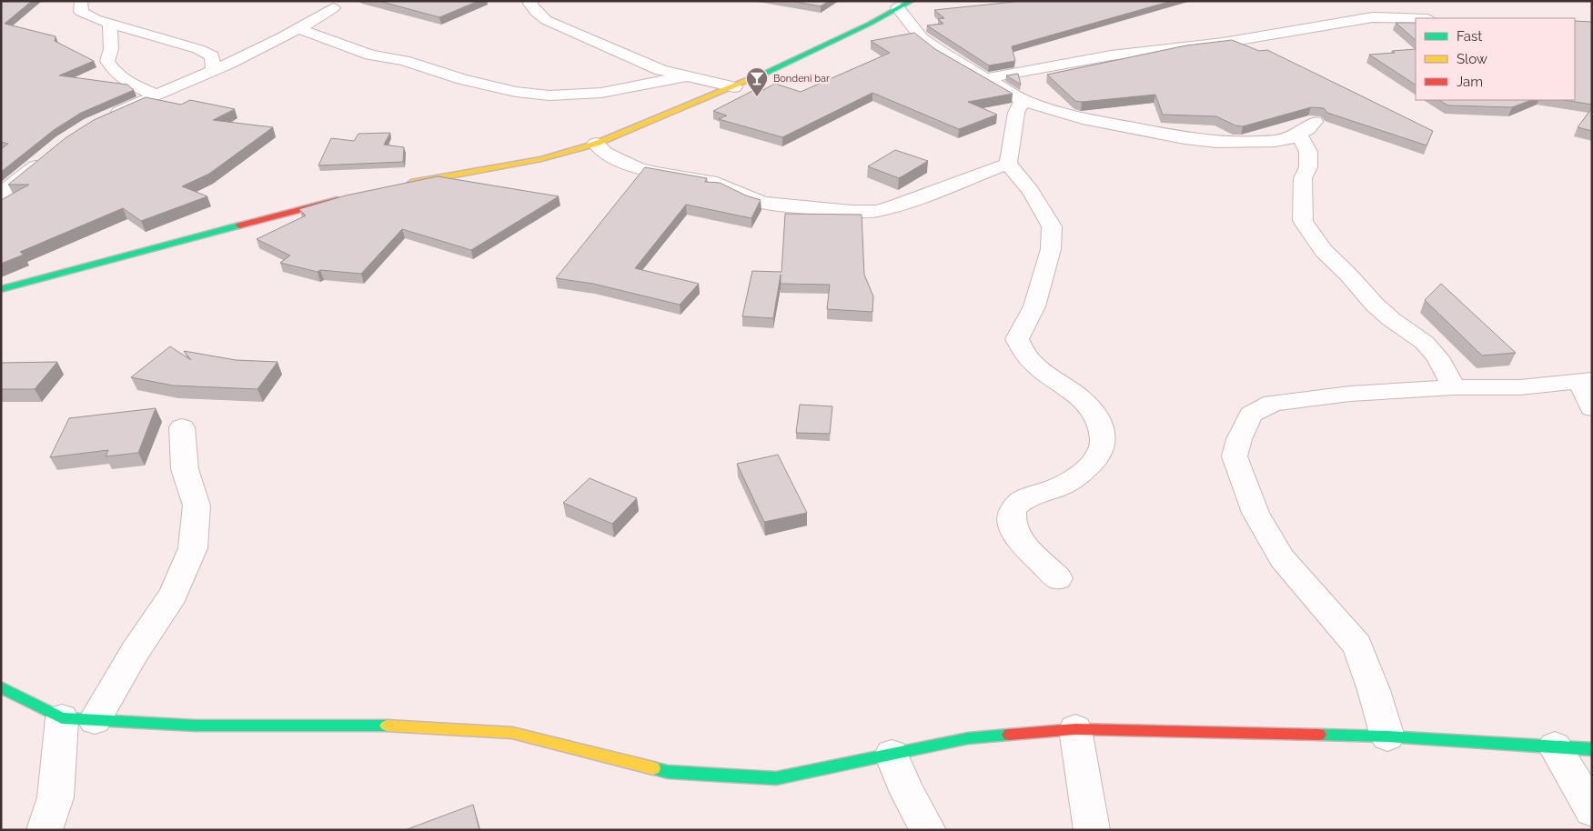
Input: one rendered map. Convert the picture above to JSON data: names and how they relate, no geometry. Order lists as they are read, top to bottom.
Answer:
{
  "places": {
    "bar": ["Bondeni bar"]
  },
  "legend": ["Fast", "Slow", "Jam"]
}
